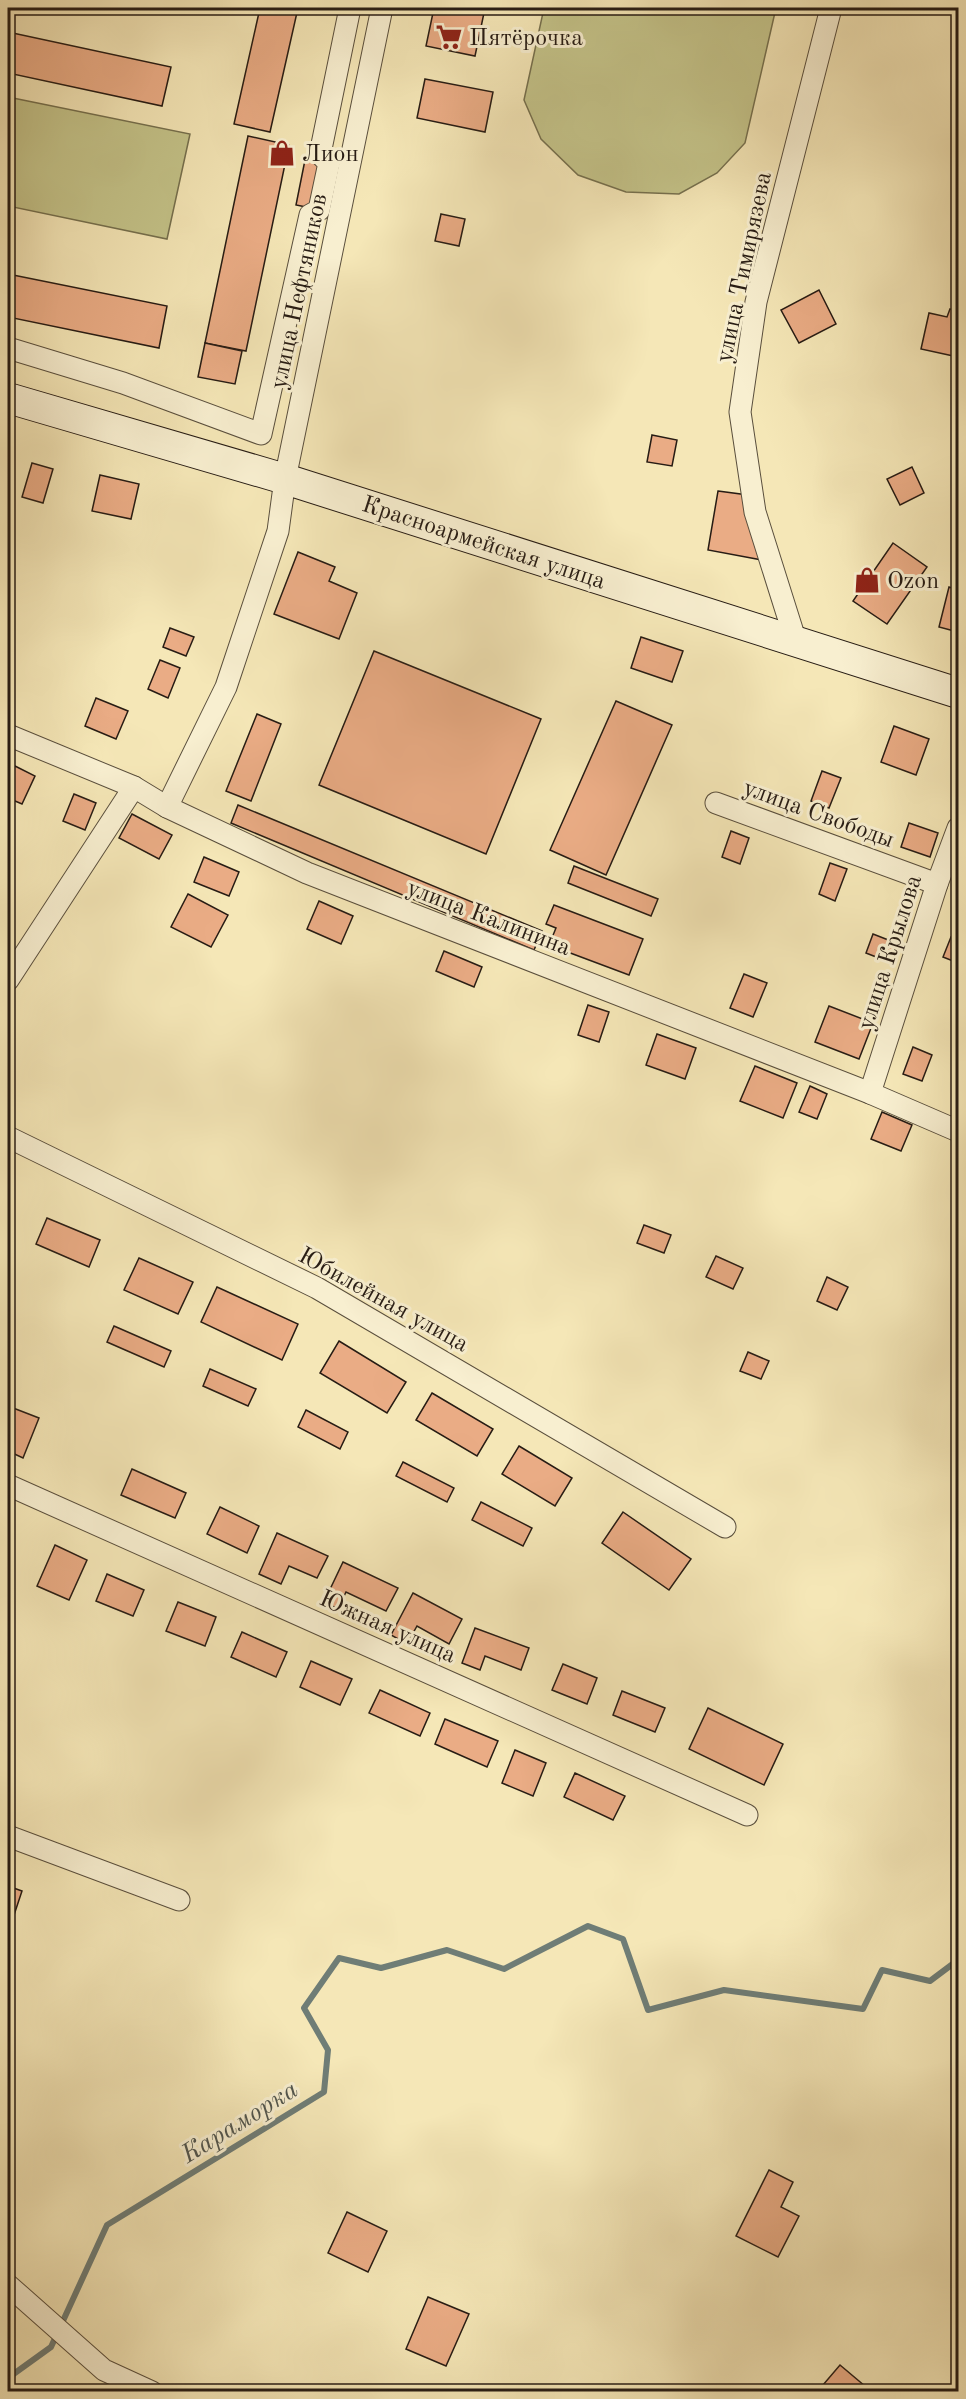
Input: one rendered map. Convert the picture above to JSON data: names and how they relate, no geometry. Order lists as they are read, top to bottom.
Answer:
{
  "streets": {
    "street": [
      "улица Тимирязева",
      "улица Нефтяников",
      "Красноармейская улица",
      "улица Свободы",
      "улица Калинина",
      "улица Крылова",
      "Юбилейная улица",
      "Южная улица"
    ]
  },
  "crossings": [
    ["улица Тимирязева", "Красноармейская улица"],
    ["улица Нефтяников", "Красноармейская улица"],
    ["улица Нефтяников", "улица Калинина"],
    ["улица Свободы", "улица Крылова"],
    ["улица Калинина", "улица Крылова"]
  ],
  "water": ["Караморка"],
  "places": {
    "supermarket": ["Пятёрочка"],
    "shop": ["Лион", "Ozon"]
  }
}
